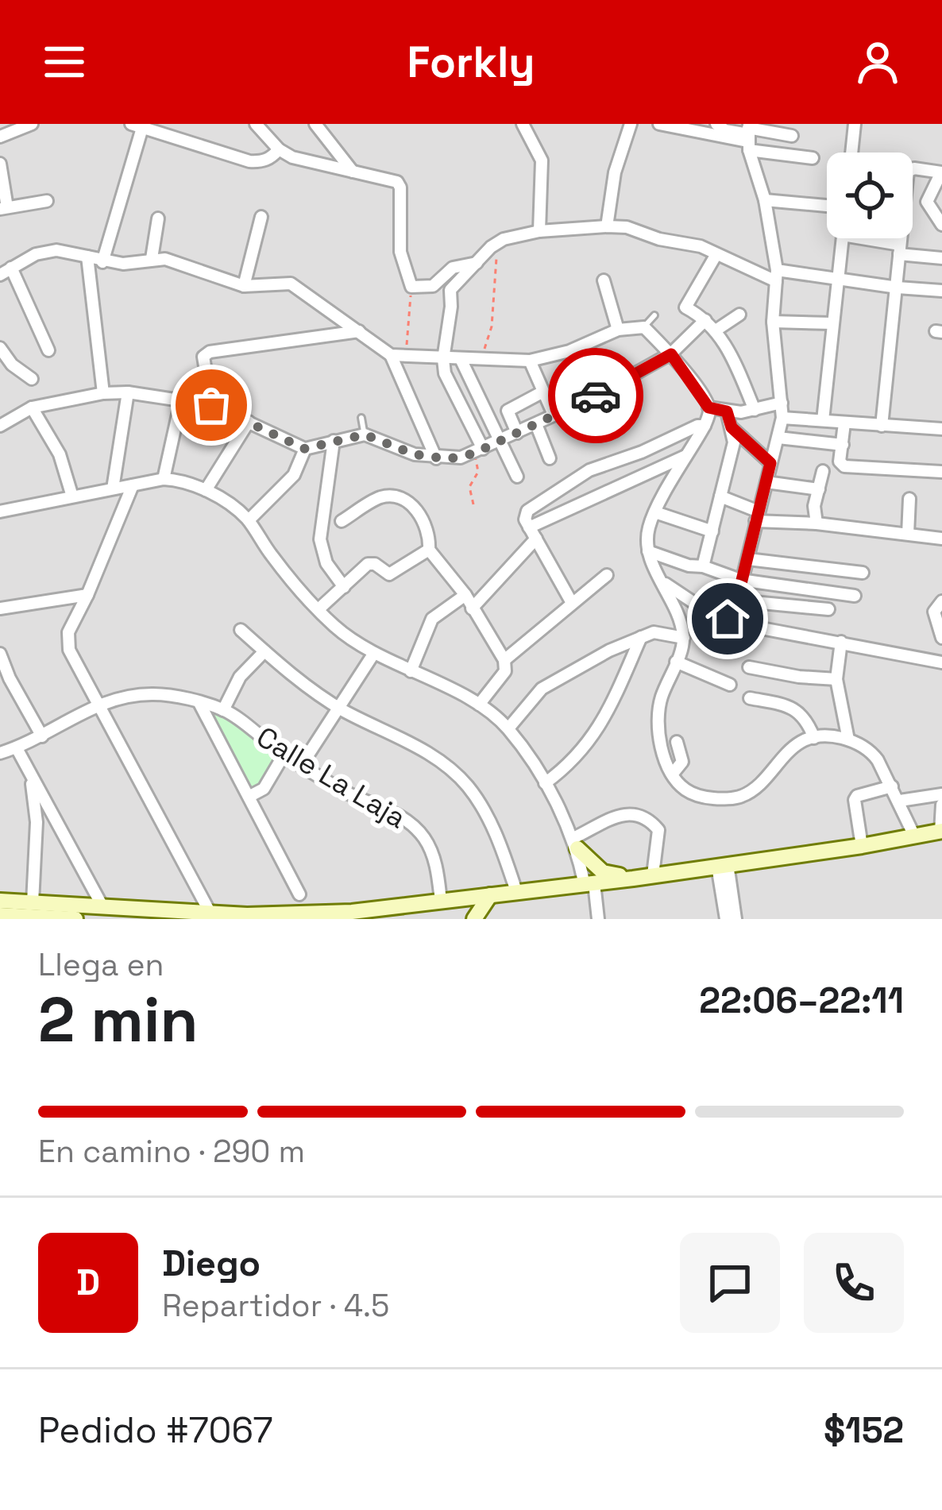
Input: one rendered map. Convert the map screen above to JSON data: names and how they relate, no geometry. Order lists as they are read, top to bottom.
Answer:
{
  "streets": {
    "street": ["Calle La Laja"]
  },
  "page": {
    "header": "Forkly",
    "heading": ["2 min", "Llega en", "22:06–22:11"],
    "panel": [
      "Diego",
      "Repartidor · 4.5",
      "Pedido #7067",
      "$152"
    ],
    "bar": "En camino · 290 m",
    "round": "D"
  }
}
